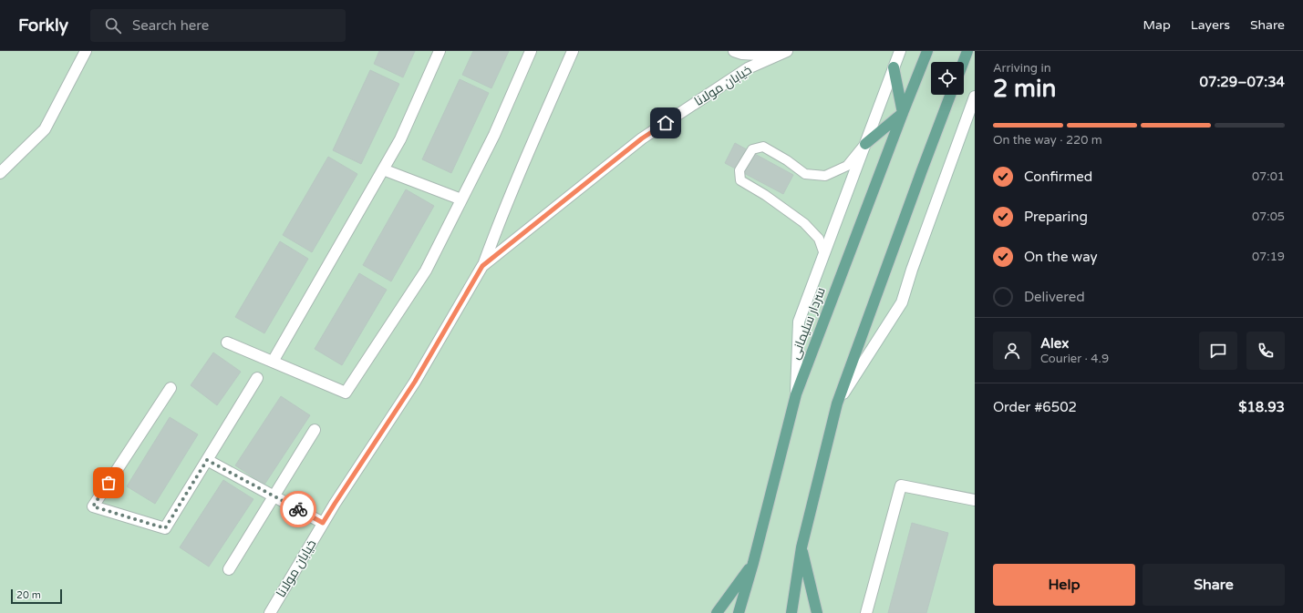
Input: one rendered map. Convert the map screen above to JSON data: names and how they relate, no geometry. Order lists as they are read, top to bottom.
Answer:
{
  "streets": {
    "main road": ["سردار سلیمانی"],
    "street": ["خیابان مولانا"]
  },
  "scale_bar": "20 m",
  "page": {
    "header": "Forkly",
    "search": "Search here",
    "nav": ["Map", "Layers", "Share"],
    "heading": ["2 min", "Arriving in", "07:29–07:34"],
    "panel": [
      "Alex",
      "Courier · 4.9",
      "Order #6502",
      "$18.93"
    ],
    "bar": "On the way · 220 m",
    "list": [
      ["Confirmed", "07:01"],
      ["Preparing", "07:05"],
      ["On the way", "07:19"],
      "Delivered"
    ],
    "buttons": ["Help", "Share"],
    "scale": "20 m"
  }
}
